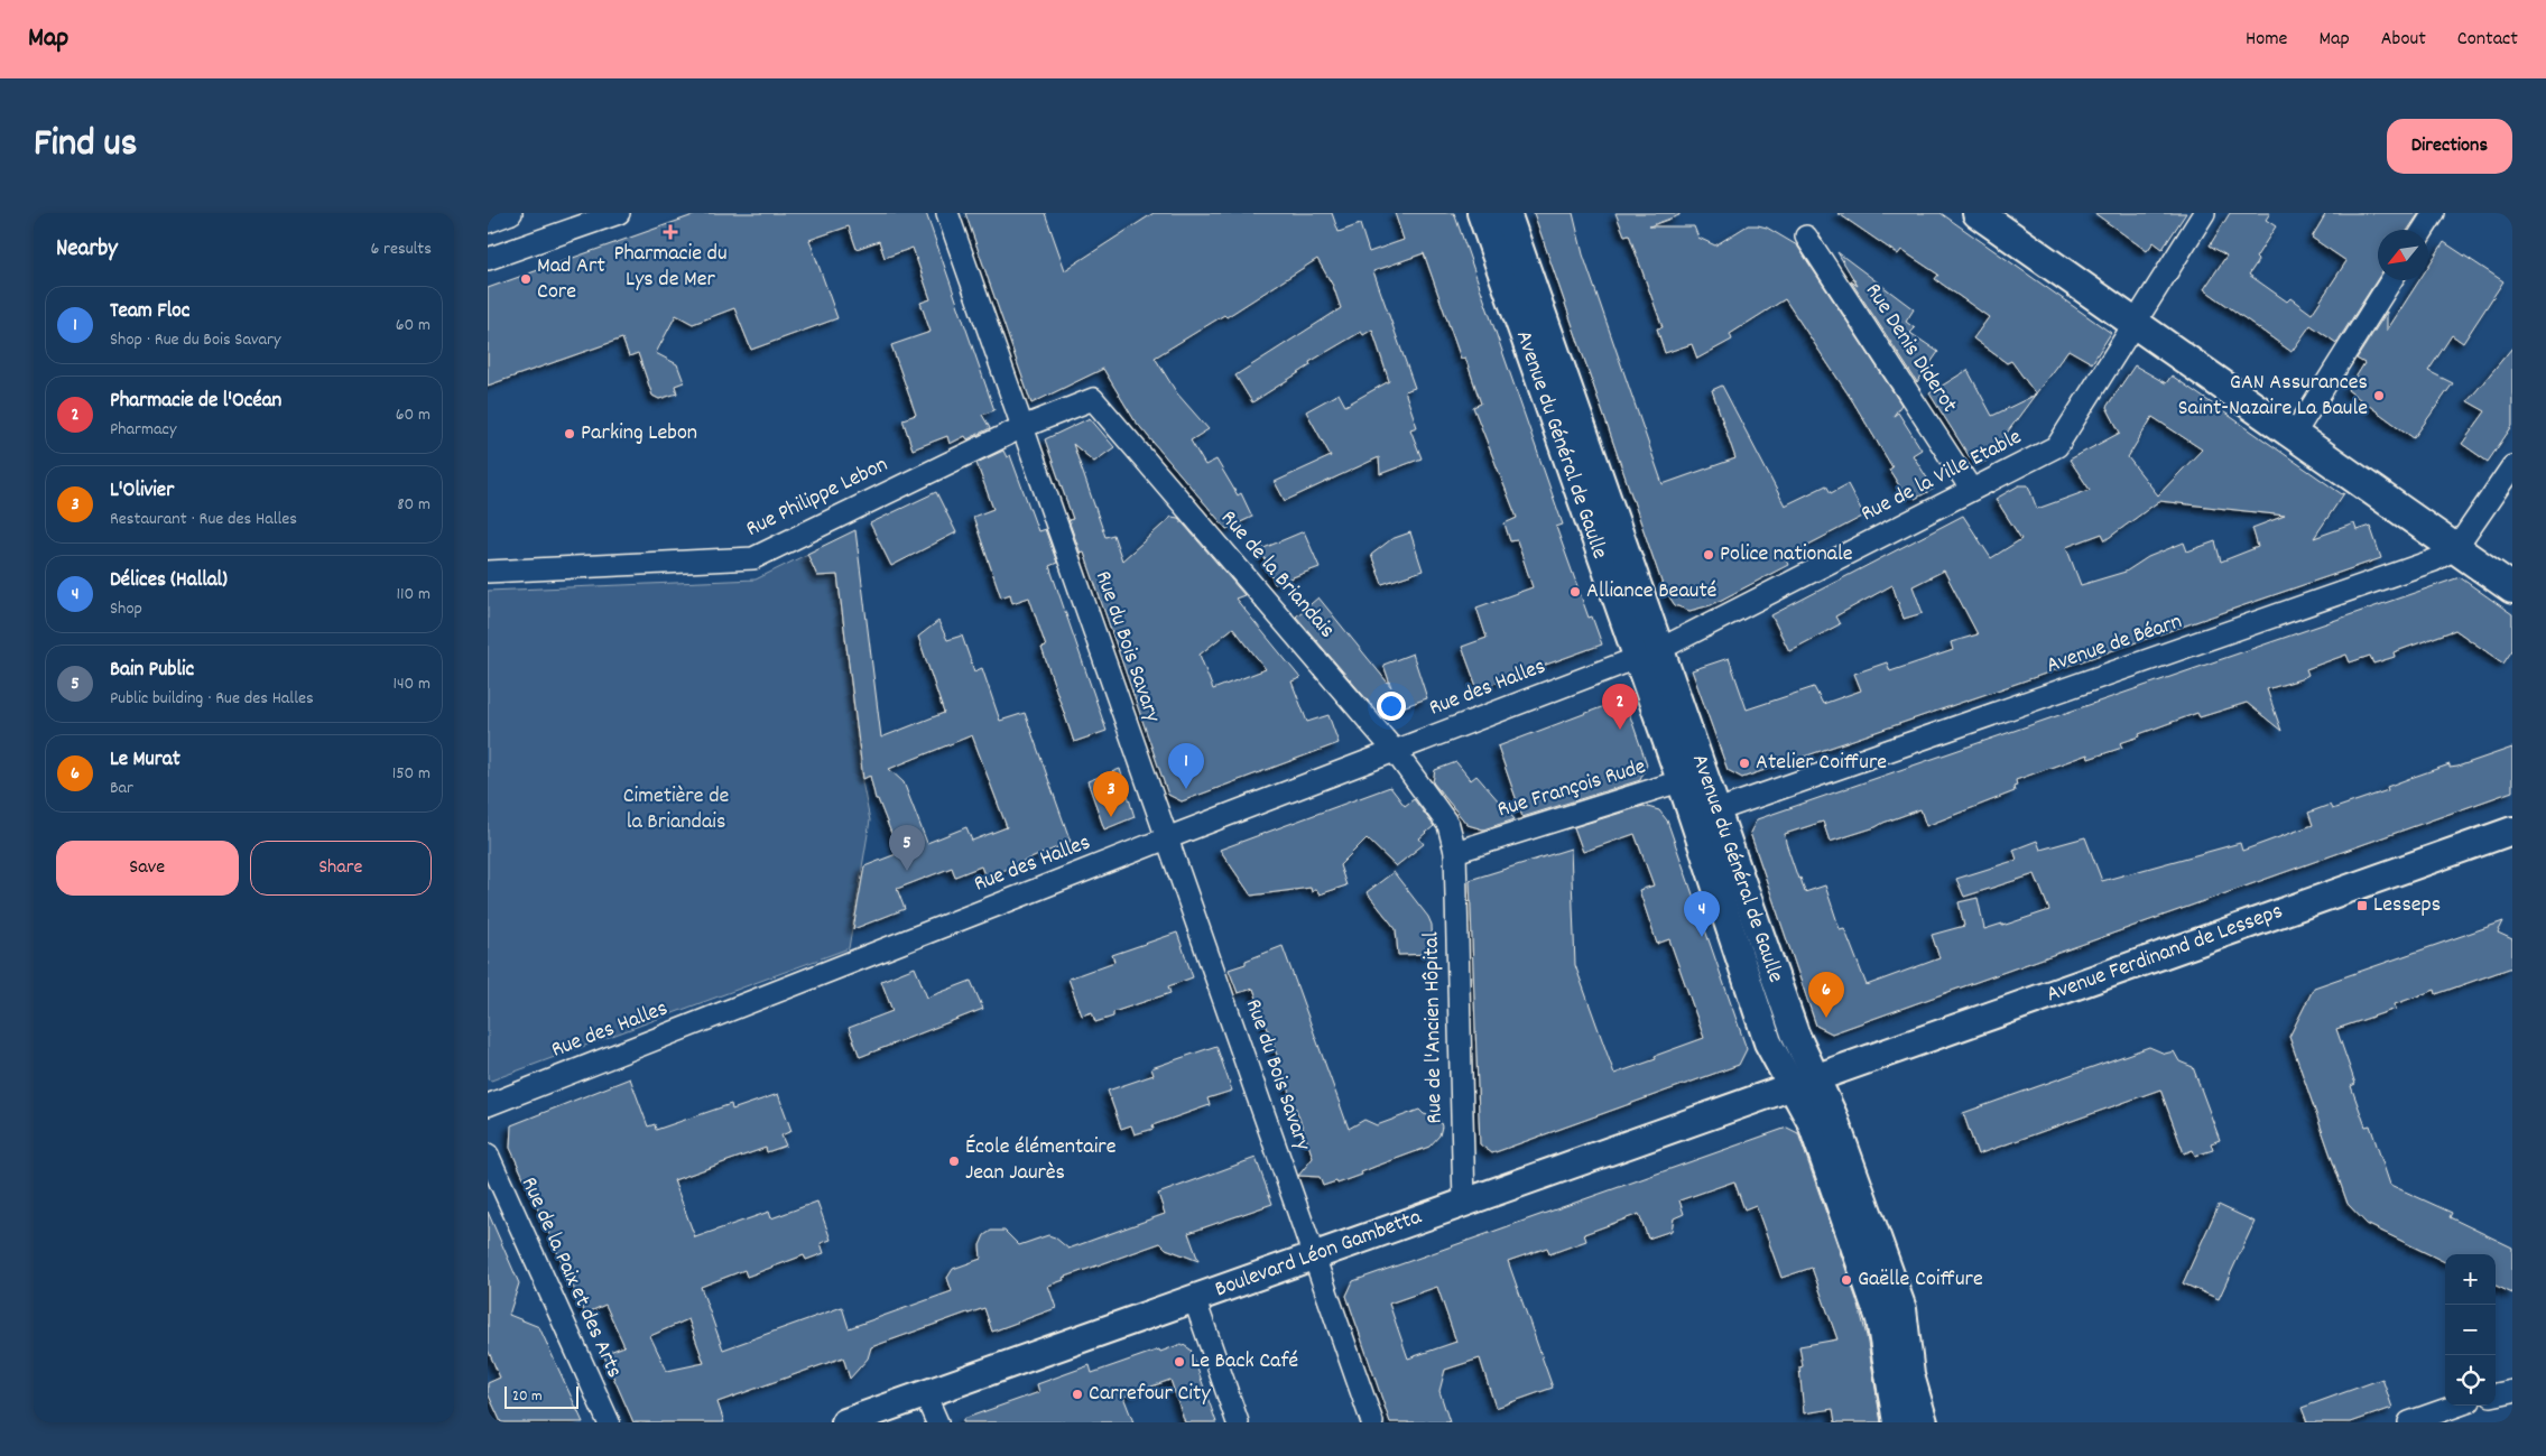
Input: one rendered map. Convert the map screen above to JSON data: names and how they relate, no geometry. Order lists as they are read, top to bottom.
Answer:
{
  "streets": {
    "street": [
      "Rue Denis Diderot",
      "Avenue du Général de Gaulle",
      "Rue de la Ville Etable",
      "Rue Philippe Lebon",
      "Rue de la Briandais",
      "Avenue de Béarn",
      "Rue du Bois Savary",
      "Rue des Halles",
      "Rue François Rude",
      "Avenue Ferdinand de Lesseps",
      "Rue de l'Ancien Hôpital",
      "Boulevard Léon Gambetta",
      "Rue de la Paix et des Arts"
    ]
  },
  "crossings": [
    ["Rue Denis Diderot", "Rue de la Ville Etable"],
    ["Avenue du Général de Gaulle", "Rue de la Ville Etable"],
    ["Avenue du Général de Gaulle", "Avenue de Béarn"],
    ["Avenue du Général de Gaulle", "Rue des Halles"],
    ["Avenue du Général de Gaulle", "Rue François Rude"],
    ["Avenue du Général de Gaulle", "Avenue Ferdinand de Lesseps"],
    ["Avenue du Général de Gaulle", "Boulevard Léon Gambetta"],
    ["Rue de la Ville Etable", "Rue des Halles"],
    ["Rue Philippe Lebon", "Rue de la Briandais"],
    ["Rue Philippe Lebon", "Rue du Bois Savary"],
    ["Rue de la Briandais", "Rue du Bois Savary"],
    ["Rue de la Briandais", "Rue des Halles"],
    ["Rue de la Briandais", "Rue François Rude"],
    ["Rue de la Briandais", "Rue de l'Ancien Hôpital"],
    ["Rue du Bois Savary", "Rue des Halles"],
    ["Rue du Bois Savary", "Boulevard Léon Gambetta"],
    ["Rue François Rude", "Rue de l'Ancien Hôpital"],
    ["Avenue Ferdinand de Lesseps", "Boulevard Léon Gambetta"],
    ["Rue de l'Ancien Hôpital", "Boulevard Léon Gambetta"]
  ],
  "parks": ["Cimetière de la Briandais"],
  "places": {
    "health": ["Pharmacie du Lys de Mer"],
    "other": [
      "Mad Art Core",
      "GAN Assurances Saint-Nazaire La Baule",
      "Parking Lebon",
      "Police nationale",
      "Alliance Beauté",
      "Atelier Coiffure",
      "École élémentaire Jean Jaurès",
      "Gaëlle Coiffure",
      "Le Back Café",
      "Carrefour City"
    ],
    "transit": ["Lesseps"]
  },
  "scale_bar": "20 m",
  "north": "bottom left",
  "page": {
    "header": "Map",
    "nav": [
      "Home",
      "Map",
      "About",
      "Contact"
    ],
    "title": "Find us",
    "buttons": [
      "Directions",
      ["Save", "Share"]
    ],
    "heading": ["Nearby", "6 results"],
    "list": [
      {
        "mark": "1",
        "name": "Team Floc",
        "note": "Shop · Rue du Bois Savary",
        "value": "60 m"
      },
      {
        "mark": "2",
        "name": "Pharmacie de l'Océan",
        "note": "Pharmacy",
        "value": "60 m"
      },
      {
        "mark": "3",
        "name": "L'Olivier",
        "note": "Restaurant · Rue des Halles",
        "value": "80 m"
      },
      {
        "mark": "4",
        "name": "Délices (Hallal)",
        "note": "Shop",
        "value": "110 m"
      },
      {
        "mark": "5",
        "name": "Bain Public",
        "note": "Public building · Rue des Halles",
        "value": "140 m"
      },
      {
        "mark": "6",
        "name": "Le Murat",
        "note": "Bar",
        "value": "150 m"
      }
    ],
    "pins": [
      "2",
      "1",
      "3",
      "5",
      "4",
      "6"
    ],
    "map_buttons": ["+", "−"],
    "scale": "20 m"
  }
}
